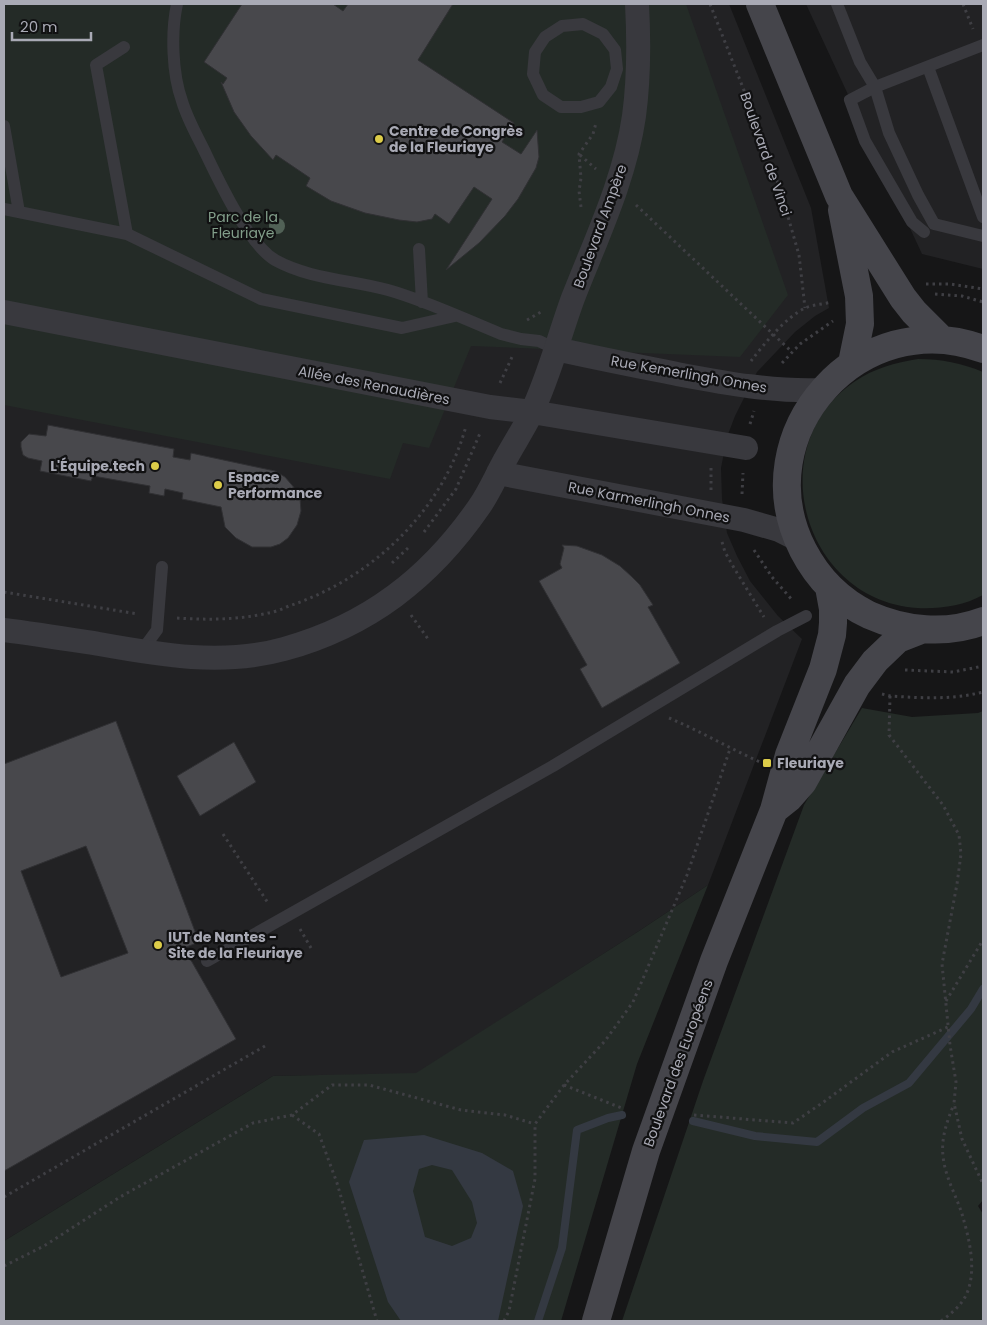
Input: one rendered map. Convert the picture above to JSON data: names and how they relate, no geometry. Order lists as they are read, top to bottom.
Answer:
{
  "streets": {
    "main road": ["Boulevard des Européens"],
    "street": [
      "Boulevard Ampère",
      "Rue Kemerlingh Onnes",
      "Allée des Renaudières",
      "Rue Karmerlingh Onnes"
    ],
    "path": ["Boulevard de Vinci"]
  },
  "crossings": [
    ["Boulevard Ampère", "Rue Kemerlingh Onnes"],
    ["Boulevard Ampère", "Allée des Renaudières"],
    ["Boulevard Ampère", "Rue Karmerlingh Onnes"]
  ],
  "parks": ["Parc de la Fleuriaye"],
  "places": {
    "other": [
      "Centre de Congrès de la Fleuriaye",
      "L'Équipe.tech",
      "Espace Performance",
      "IUT de Nantes - Site de la Fleuriaye"
    ],
    "transit": ["Fleuriaye"]
  },
  "scale_bar": "20 m"
}
